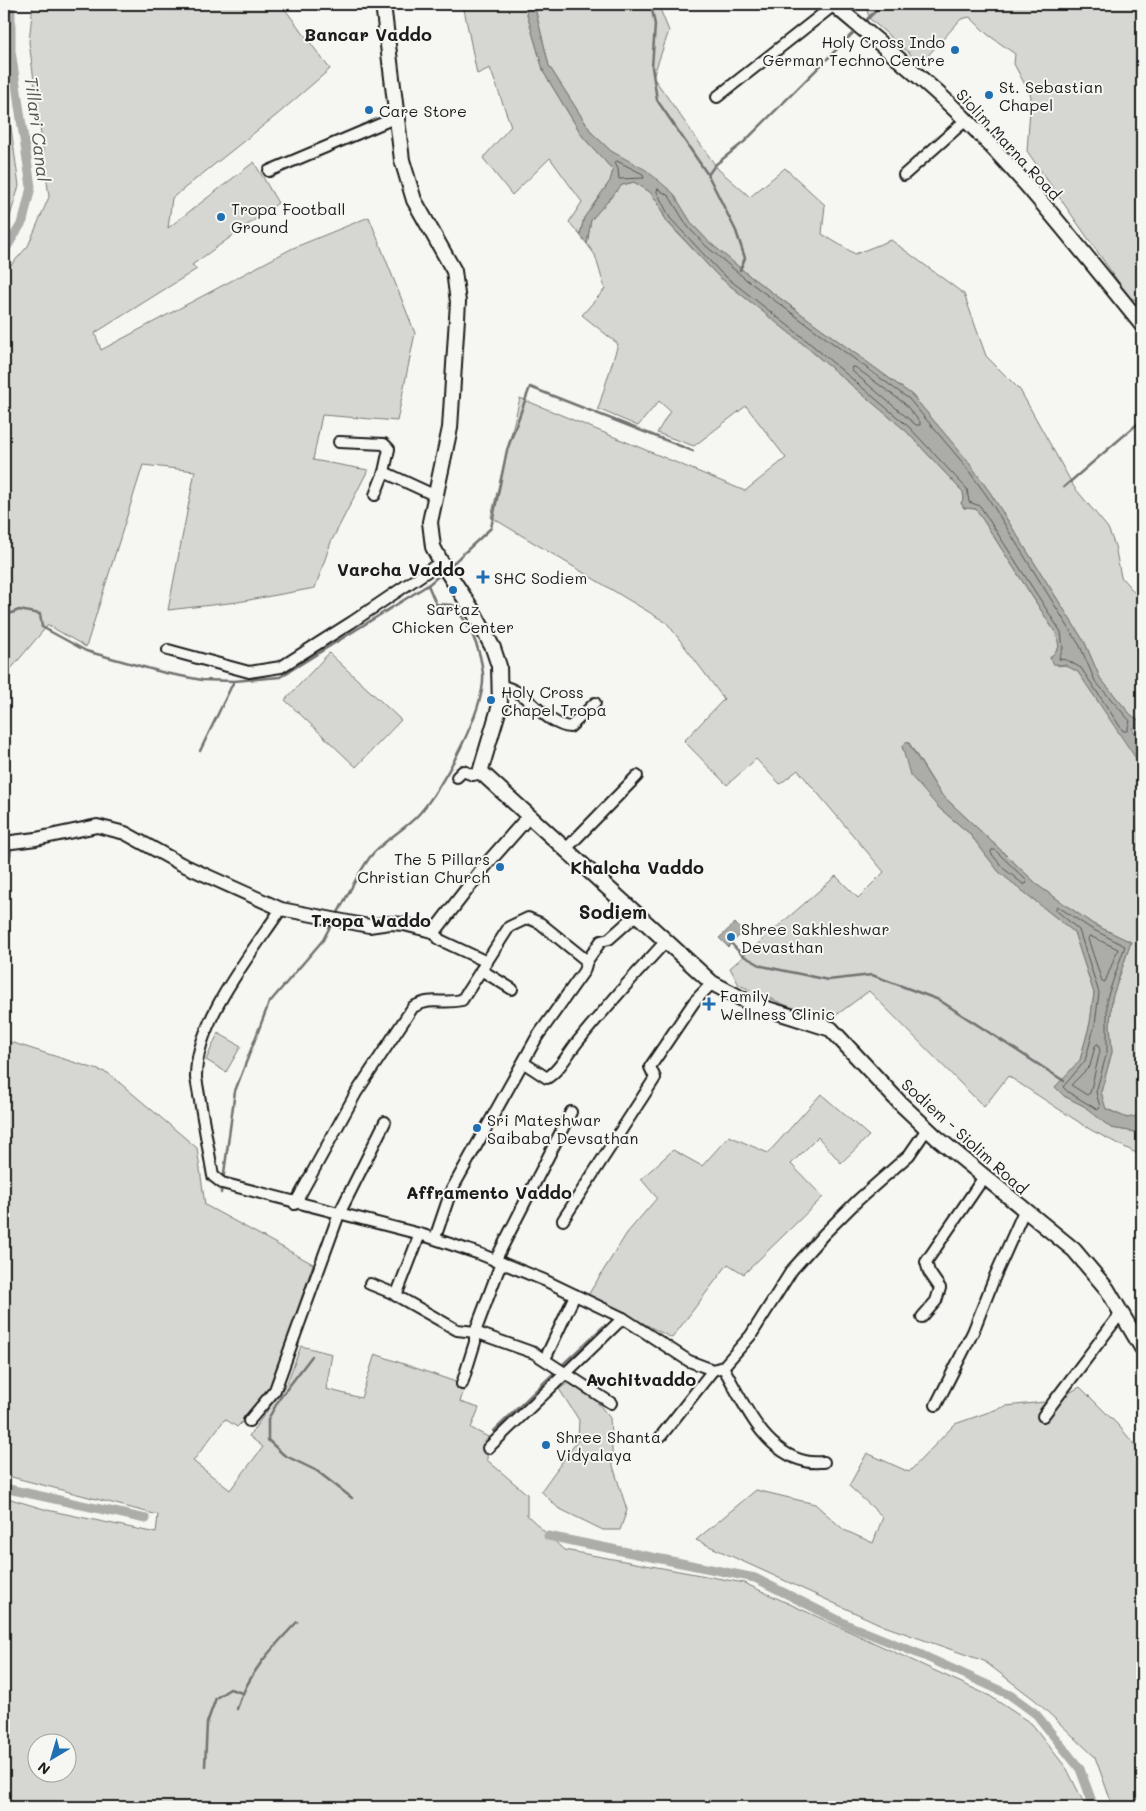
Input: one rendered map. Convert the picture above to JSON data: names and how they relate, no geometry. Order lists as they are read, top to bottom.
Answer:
{
  "streets": {
    "main road": ["Siolim Marna Road", "Sodiem - Siolim Road"]
  },
  "districts": [
    "Bancar Vaddo",
    "Varcha Vaddo",
    "Khalcha Vaddo",
    "Sodiem",
    "Tropa Waddo",
    "Afframento Vaddo",
    "Avchitvaddo"
  ],
  "water": ["Tillari Canal"],
  "places": {
    "other": [
      "Holy Cross Indo German Techno Centre",
      "St. Sebastian Chapel",
      "Care Store",
      "Tropa Football Ground",
      "Sartaz Chicken Center",
      "Holy Cross Chapel Tropa",
      "The 5 Pillars Christian Church",
      "Shree Sakhleshwar Devasthan",
      "Sri Mateshwar Saibaba Devsathan",
      "Shree Shanta Vidyalaya"
    ],
    "health": ["SHC Sodiem", "Family Wellness Clinic"]
  },
  "north": "bottom left"
}
